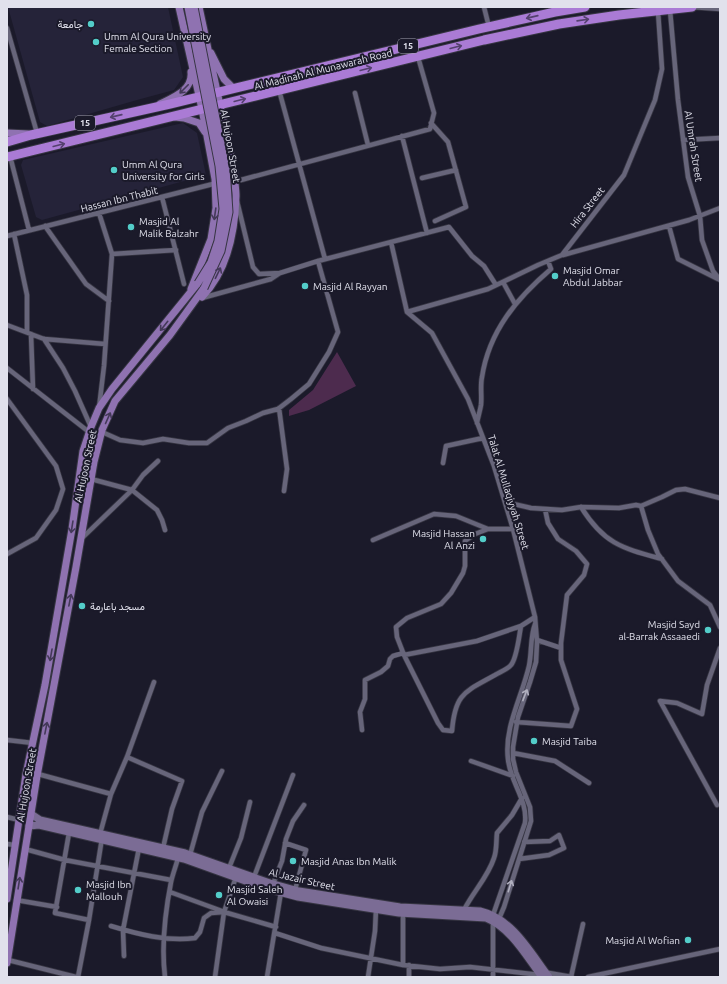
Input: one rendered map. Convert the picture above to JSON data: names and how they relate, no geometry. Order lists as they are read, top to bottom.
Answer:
{
  "streets": {
    "highway": ["15", "Al Madinah Al Munawarah Road"],
    "main road": ["Al Hujoon Street"],
    "street": [
      "Al Umrah Street",
      "Hassan Ibn Thabit",
      "Hira Street",
      "Talat Al Mullaqiyyah Street",
      "Al Jazair Street"
    ]
  },
  "crossings": [
    ["Al Madinah Al Munawarah Road", "Al Umrah Street"],
    ["Al Madinah Al Munawarah Road", "Hira Street"],
    ["Al Hujoon Street", "Al Jazair Street"],
    ["Hira Street", "Talat Al Mullaqiyyah Street"],
    ["Talat Al Mullaqiyyah Street", "Al Jazair Street"]
  ],
  "places": [
    "جامعة",
    "Umm Al Qura University Female Section",
    "Umm Al Qura University for Girls",
    "Masjid Al Malik Balzahr",
    "Masjid Omar Abdul Jabbar",
    "Masjid Al Rayyan",
    "Masjid Hassan Al Anzi",
    "مسجد باعارمة",
    "Masjid Sayd al-Barrak Assaaedi",
    "Masjid Taiba",
    "Masjid Anas Ibn Malik",
    "Masjid Ibn Mallouh",
    "Masjid Saleh Al Owaisi",
    "Masjid Al Wofian"
  ]
}
